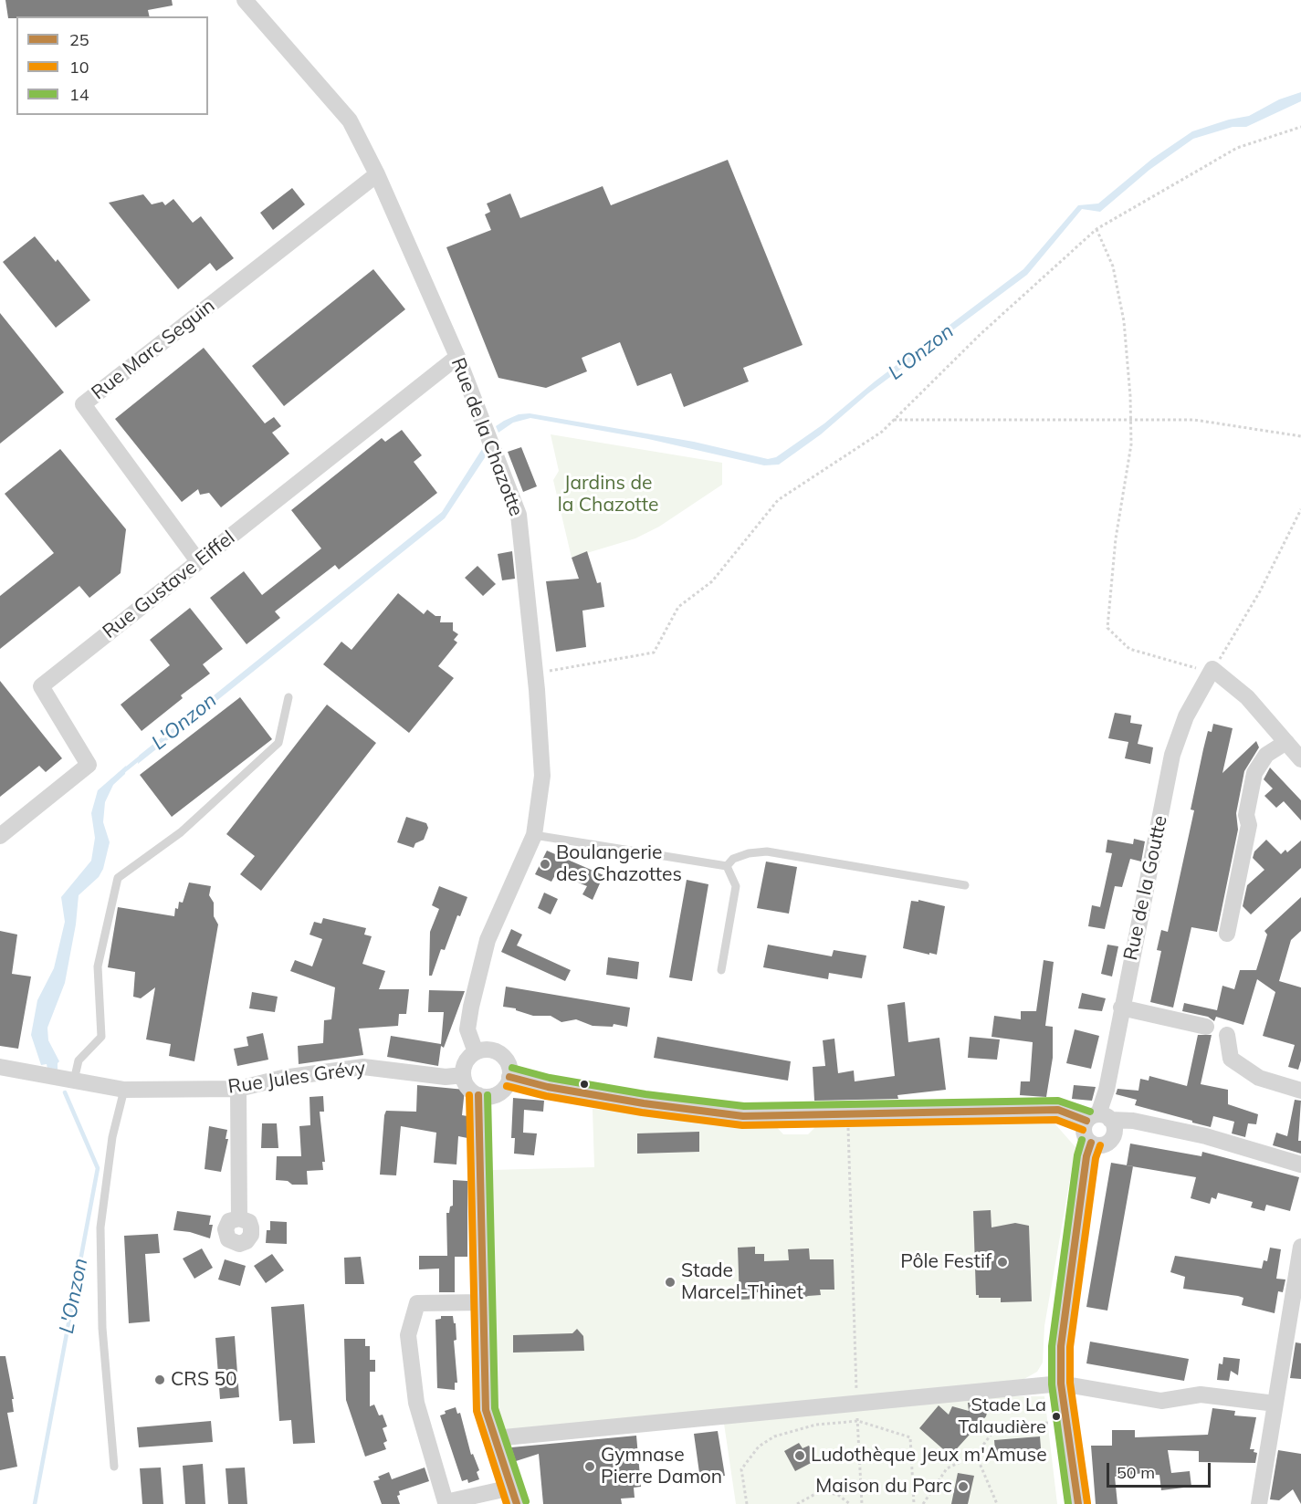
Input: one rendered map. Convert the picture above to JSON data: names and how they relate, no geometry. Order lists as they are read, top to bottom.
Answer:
{
  "streets": {
    "street": [
      "Rue Marc Seguin",
      "Rue de la Chazotte",
      "Rue Gustave Eiffel",
      "Rue de la Goutte",
      "Rue Jules Grévy"
    ]
  },
  "crossings": [
    ["Rue Marc Seguin", "Rue de la Chazotte"],
    ["Rue Marc Seguin", "Rue Gustave Eiffel"],
    ["Rue de la Chazotte", "Rue Gustave Eiffel"],
    ["Rue de la Chazotte", "Rue Jules Grévy"]
  ],
  "water": ["L'Onzon"],
  "parks": ["Jardins de la Chazotte"],
  "places": [
    "Boulangerie des Chazottes",
    "Pôle Festif",
    "Stade Marcel-Thinet",
    "CRS 50",
    "Stade La Talaudière",
    "Ludothèque Jeux m'Amuse",
    "Gymnase Pierre Damon",
    "Maison du Parc"
  ],
  "lines": ["transit line 14", "transit line 25", "transit line 10"],
  "legend": ["25", "10", "14"],
  "scale_bar": "50 m"
}
